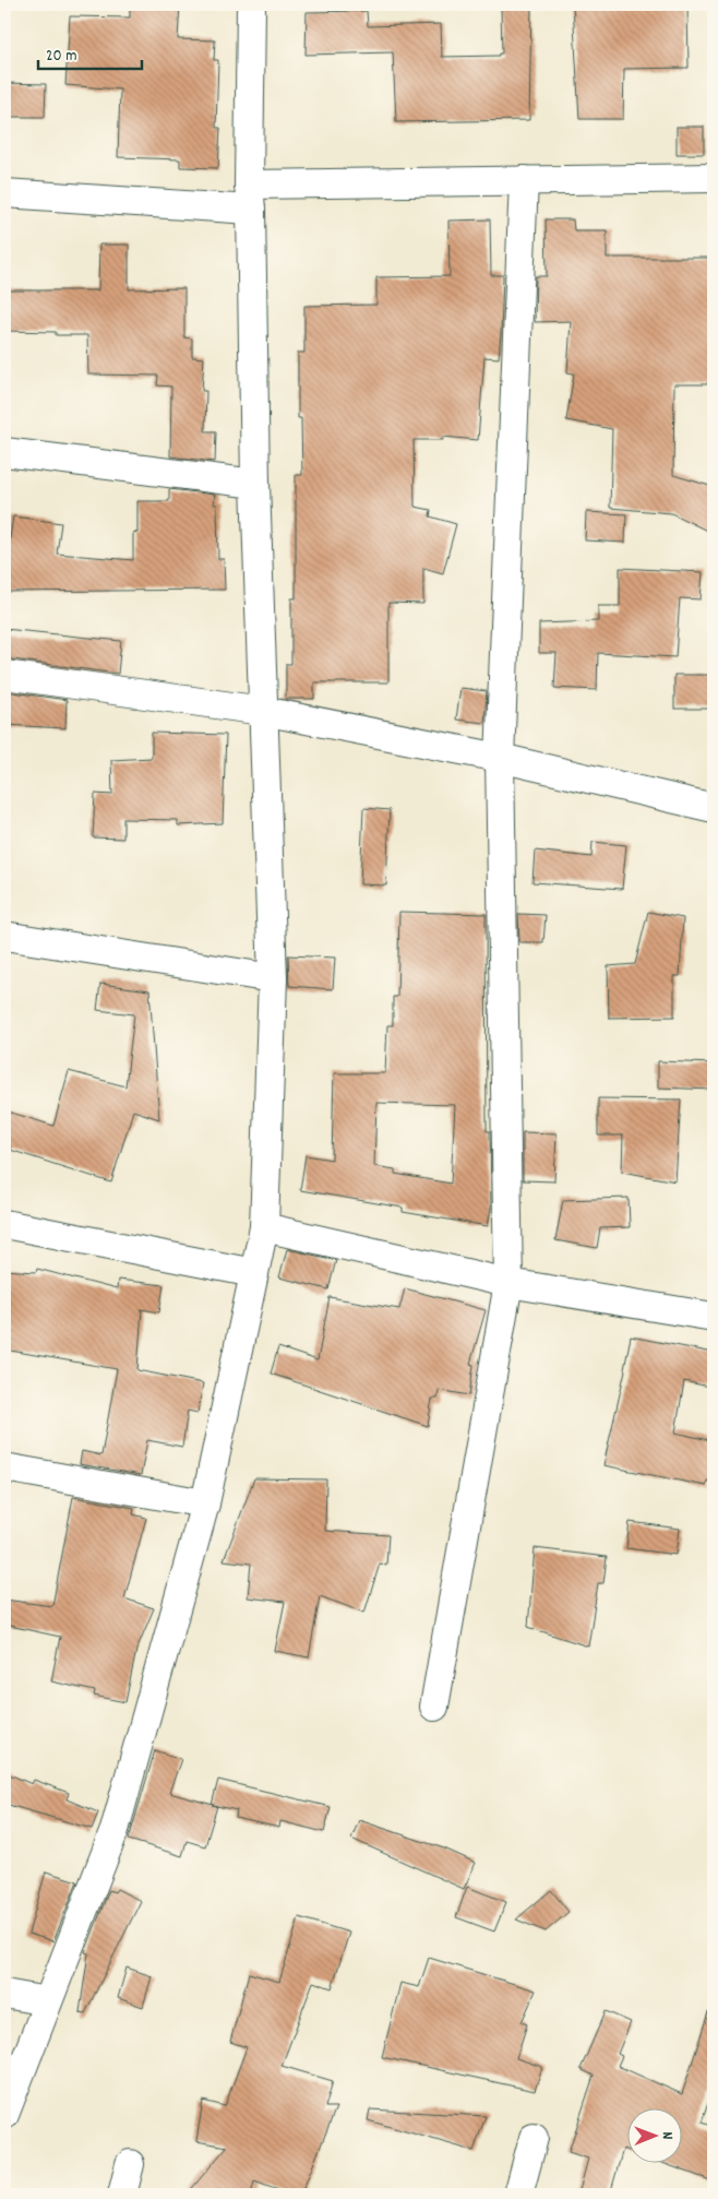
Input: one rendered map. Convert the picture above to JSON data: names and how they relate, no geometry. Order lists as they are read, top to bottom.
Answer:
{
  "scale_bar": "20 m",
  "north": "right"
}
